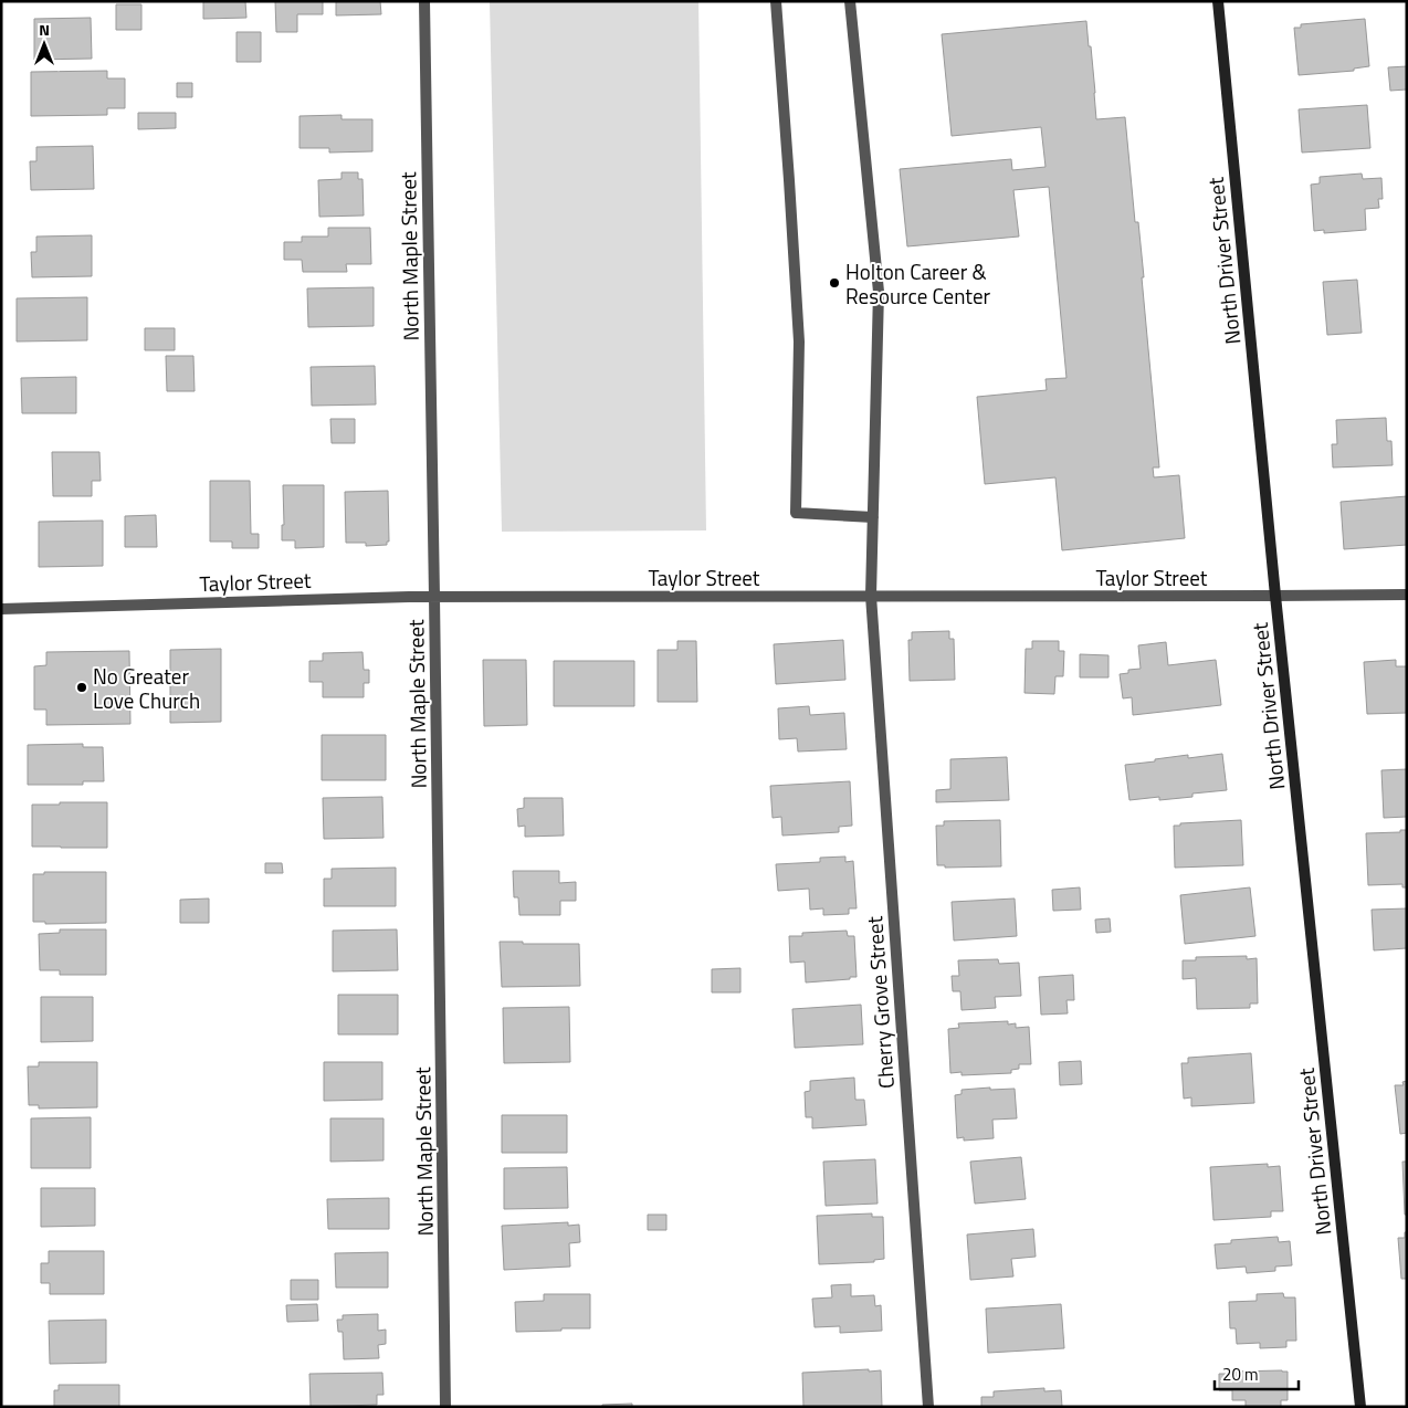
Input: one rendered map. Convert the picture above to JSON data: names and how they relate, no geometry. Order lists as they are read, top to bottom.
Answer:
{
  "streets": {
    "street": [
      "North Maple Street",
      "North Driver Street",
      "Taylor Street",
      "Cherry Grove Street"
    ]
  },
  "crossings": [
    ["North Maple Street", "Taylor Street"],
    ["North Driver Street", "Taylor Street"],
    ["Taylor Street", "Cherry Grove Street"]
  ],
  "places": ["Holton Career & Resource Center", "No Greater Love Church"],
  "scale_bar": "20 m",
  "north": "top"
}
